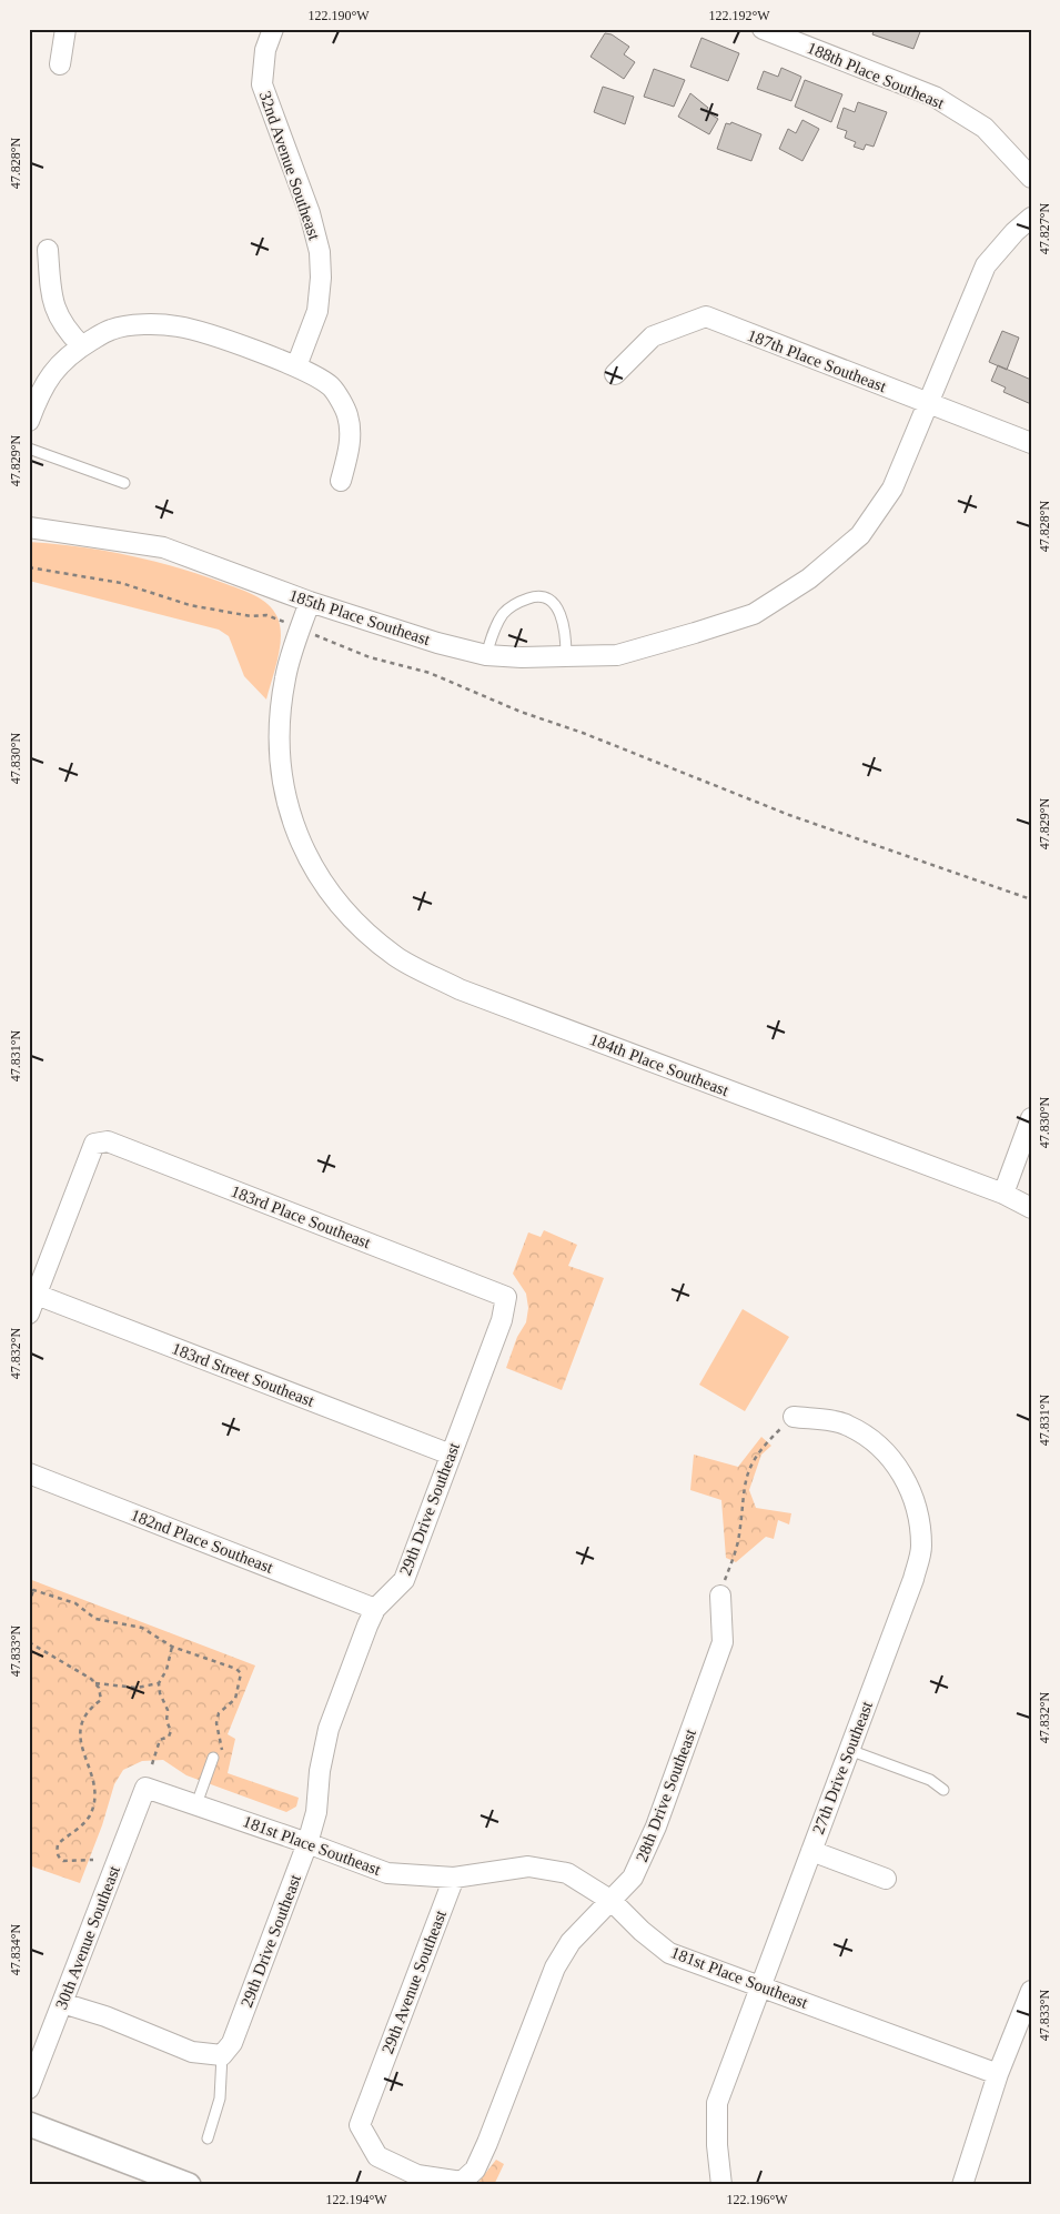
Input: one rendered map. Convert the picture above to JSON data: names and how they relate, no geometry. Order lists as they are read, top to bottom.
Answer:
{
  "streets": {
    "street": [
      "188th Place Southeast",
      "32nd Avenue Southeast",
      "187th Place Southeast",
      "185th Place Southeast",
      "184th Place Southeast",
      "183rd Place Southeast",
      "183rd Street Southeast",
      "29th Drive Southeast",
      "182nd Place Southeast",
      "27th Drive Southeast",
      "28th Drive Southeast",
      "181st Place Southeast",
      "30th Avenue Southeast",
      "29th Avenue Southeast"
    ]
  },
  "crossings": [
    ["187th Place Southeast", "185th Place Southeast"],
    ["185th Place Southeast", "184th Place Southeast"],
    ["183rd Place Southeast", "183rd Street Southeast"],
    ["183rd Place Southeast", "29th Drive Southeast"],
    ["183rd Street Southeast", "29th Drive Southeast"],
    ["29th Drive Southeast", "182nd Place Southeast"],
    ["29th Drive Southeast", "181st Place Southeast"],
    ["27th Drive Southeast", "181st Place Southeast"],
    ["28th Drive Southeast", "181st Place Southeast"],
    ["28th Drive Southeast", "29th Avenue Southeast"],
    ["181st Place Southeast", "30th Avenue Southeast"],
    ["181st Place Southeast", "29th Avenue Southeast"]
  ],
  "coordinates": [
    "122.190°W",
    "122.192°W",
    "47.828°N",
    "47.827°N",
    "47.829°N",
    "47.830°N",
    "47.831°N",
    "47.832°N",
    "47.833°N",
    "47.834°N",
    "122.194°W",
    "122.196°W"
  ]
}
